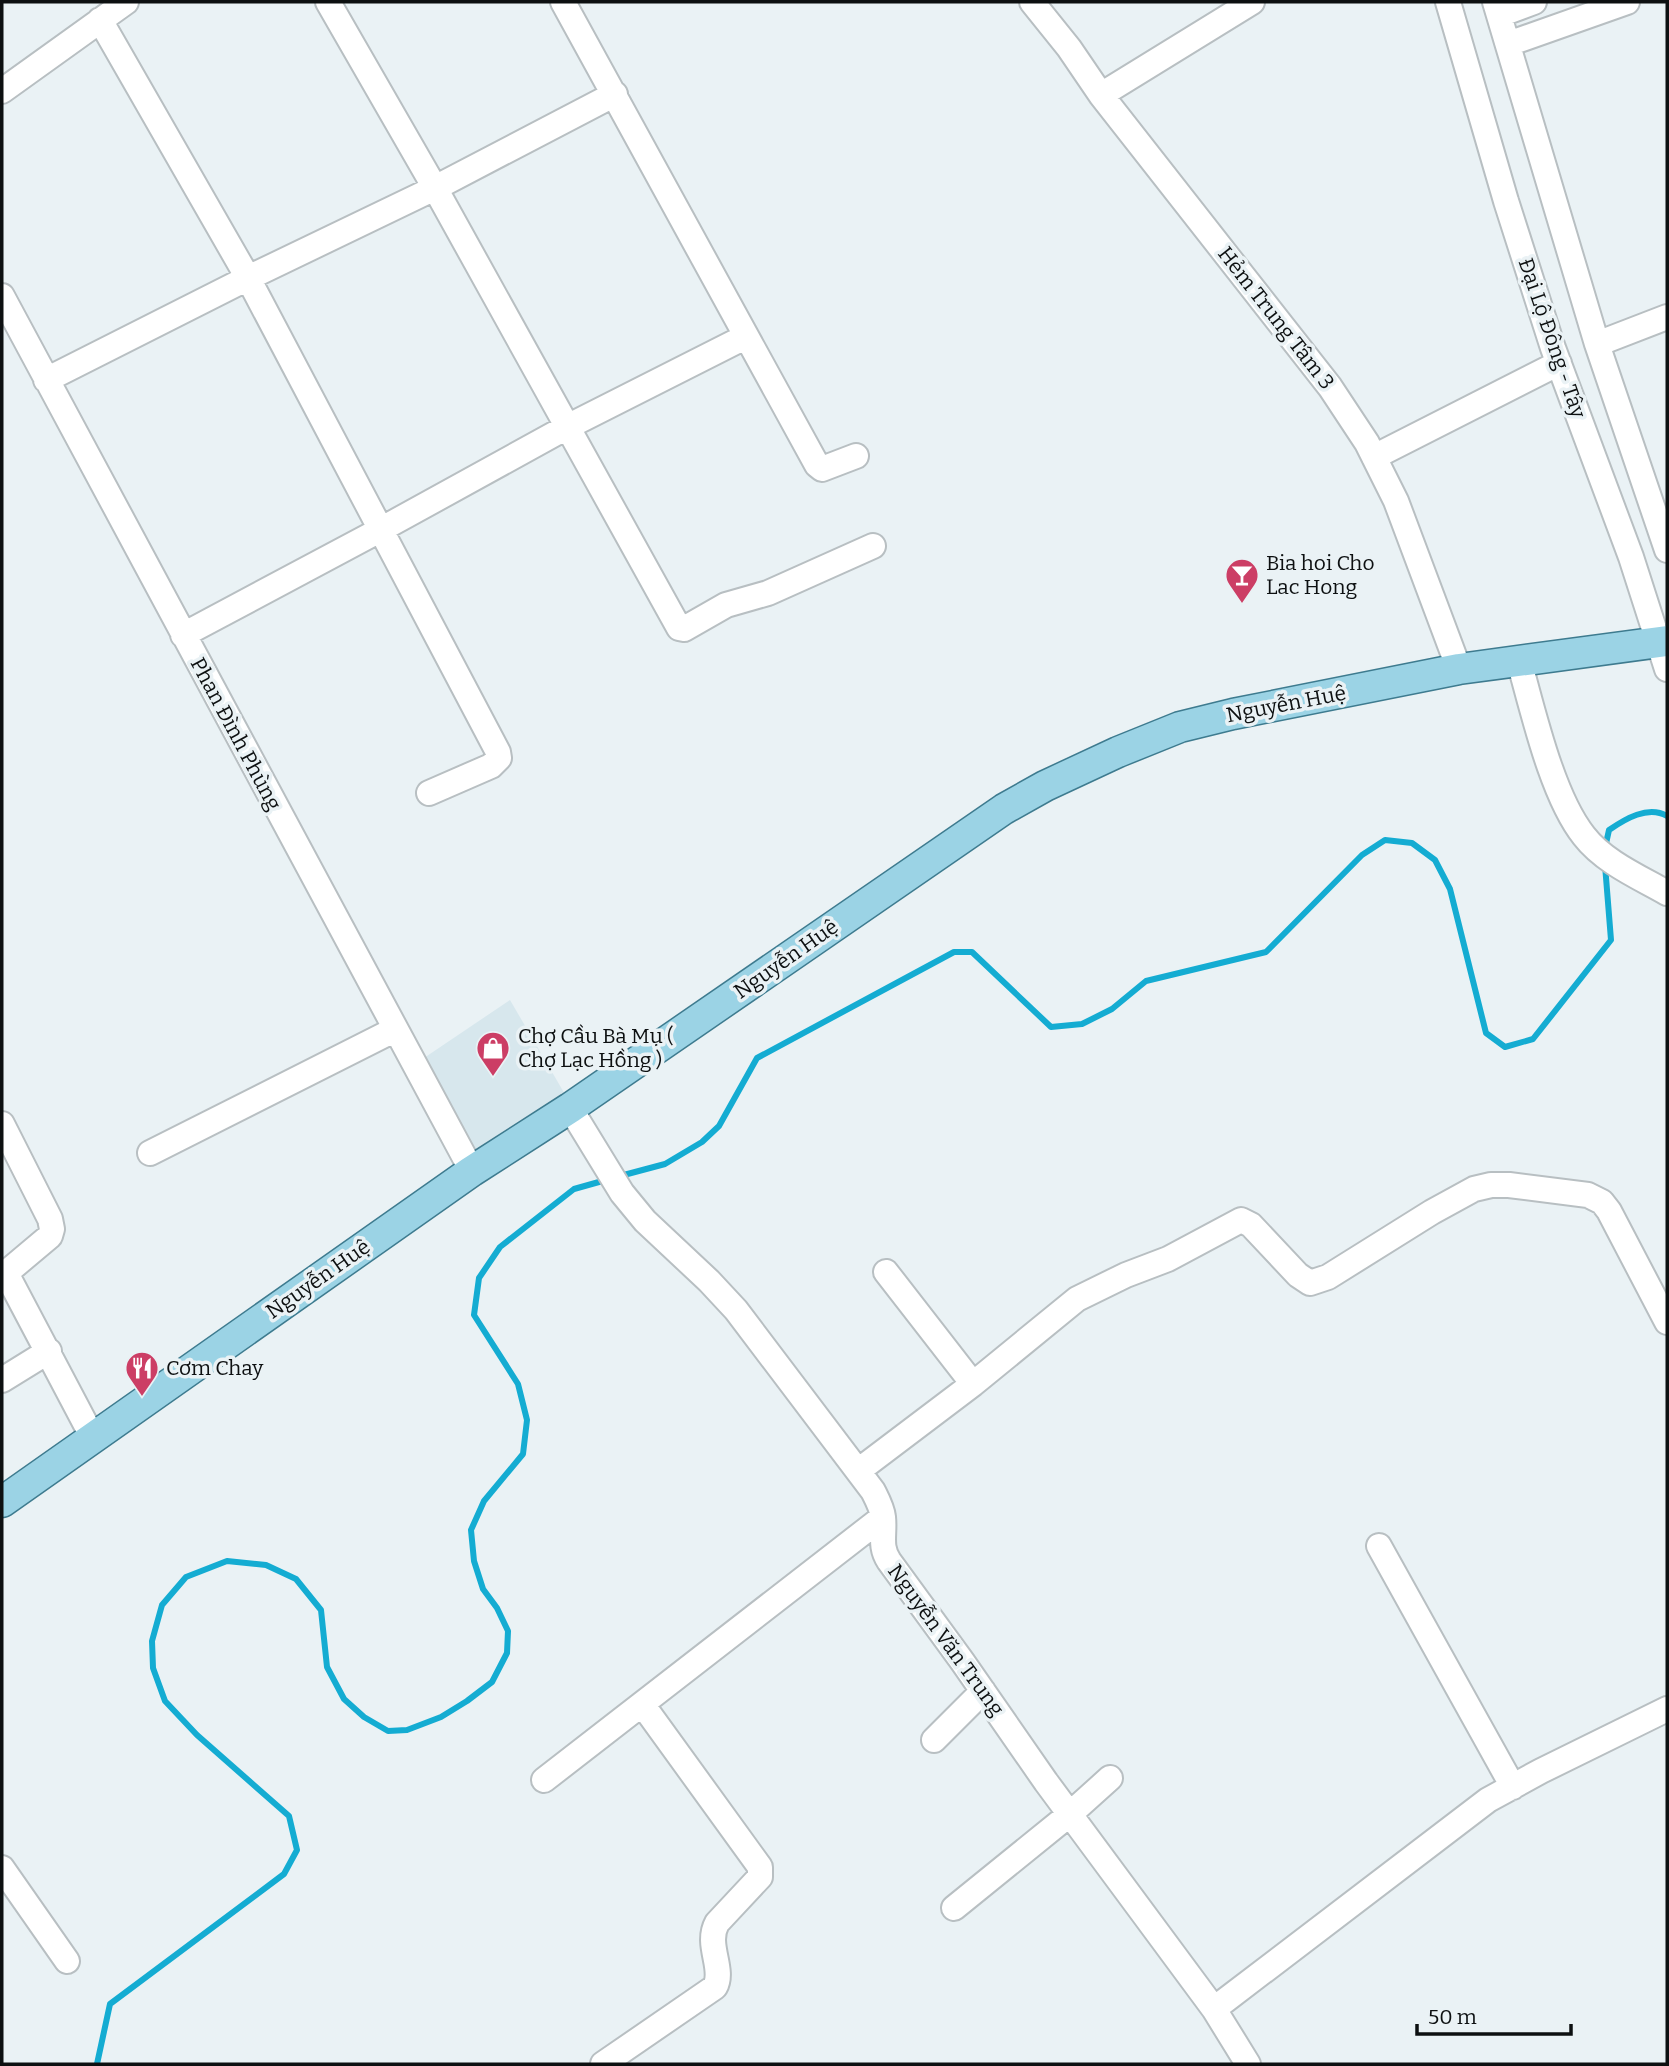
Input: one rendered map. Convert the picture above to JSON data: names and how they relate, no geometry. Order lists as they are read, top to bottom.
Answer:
{
  "streets": {
    "main road": ["Nguyễn Huệ"],
    "street": [
      "Hẻm Trung Tâm 3",
      "Đại Lộ Đông - Tây",
      "Phan Đình Phùng",
      "Nguyễn Văn Trung"
    ]
  },
  "crossings": [
    ["Hẻm Trung Tâm 3", "Nguyễn Huệ"],
    ["Đại Lộ Đông - Tây", "Nguyễn Huệ"],
    ["Nguyễn Huệ", "Phan Đình Phùng"],
    ["Nguyễn Huệ", "Nguyễn Văn Trung"]
  ],
  "places": {
    "bar": ["Bia hoi Cho Lac Hong"],
    "shop": ["Chợ Cầu Bà Mụ ( Chợ Lạc Hồng )"],
    "restaurant": ["Cơm Chay"]
  },
  "scale_bar": "50 m"
}
